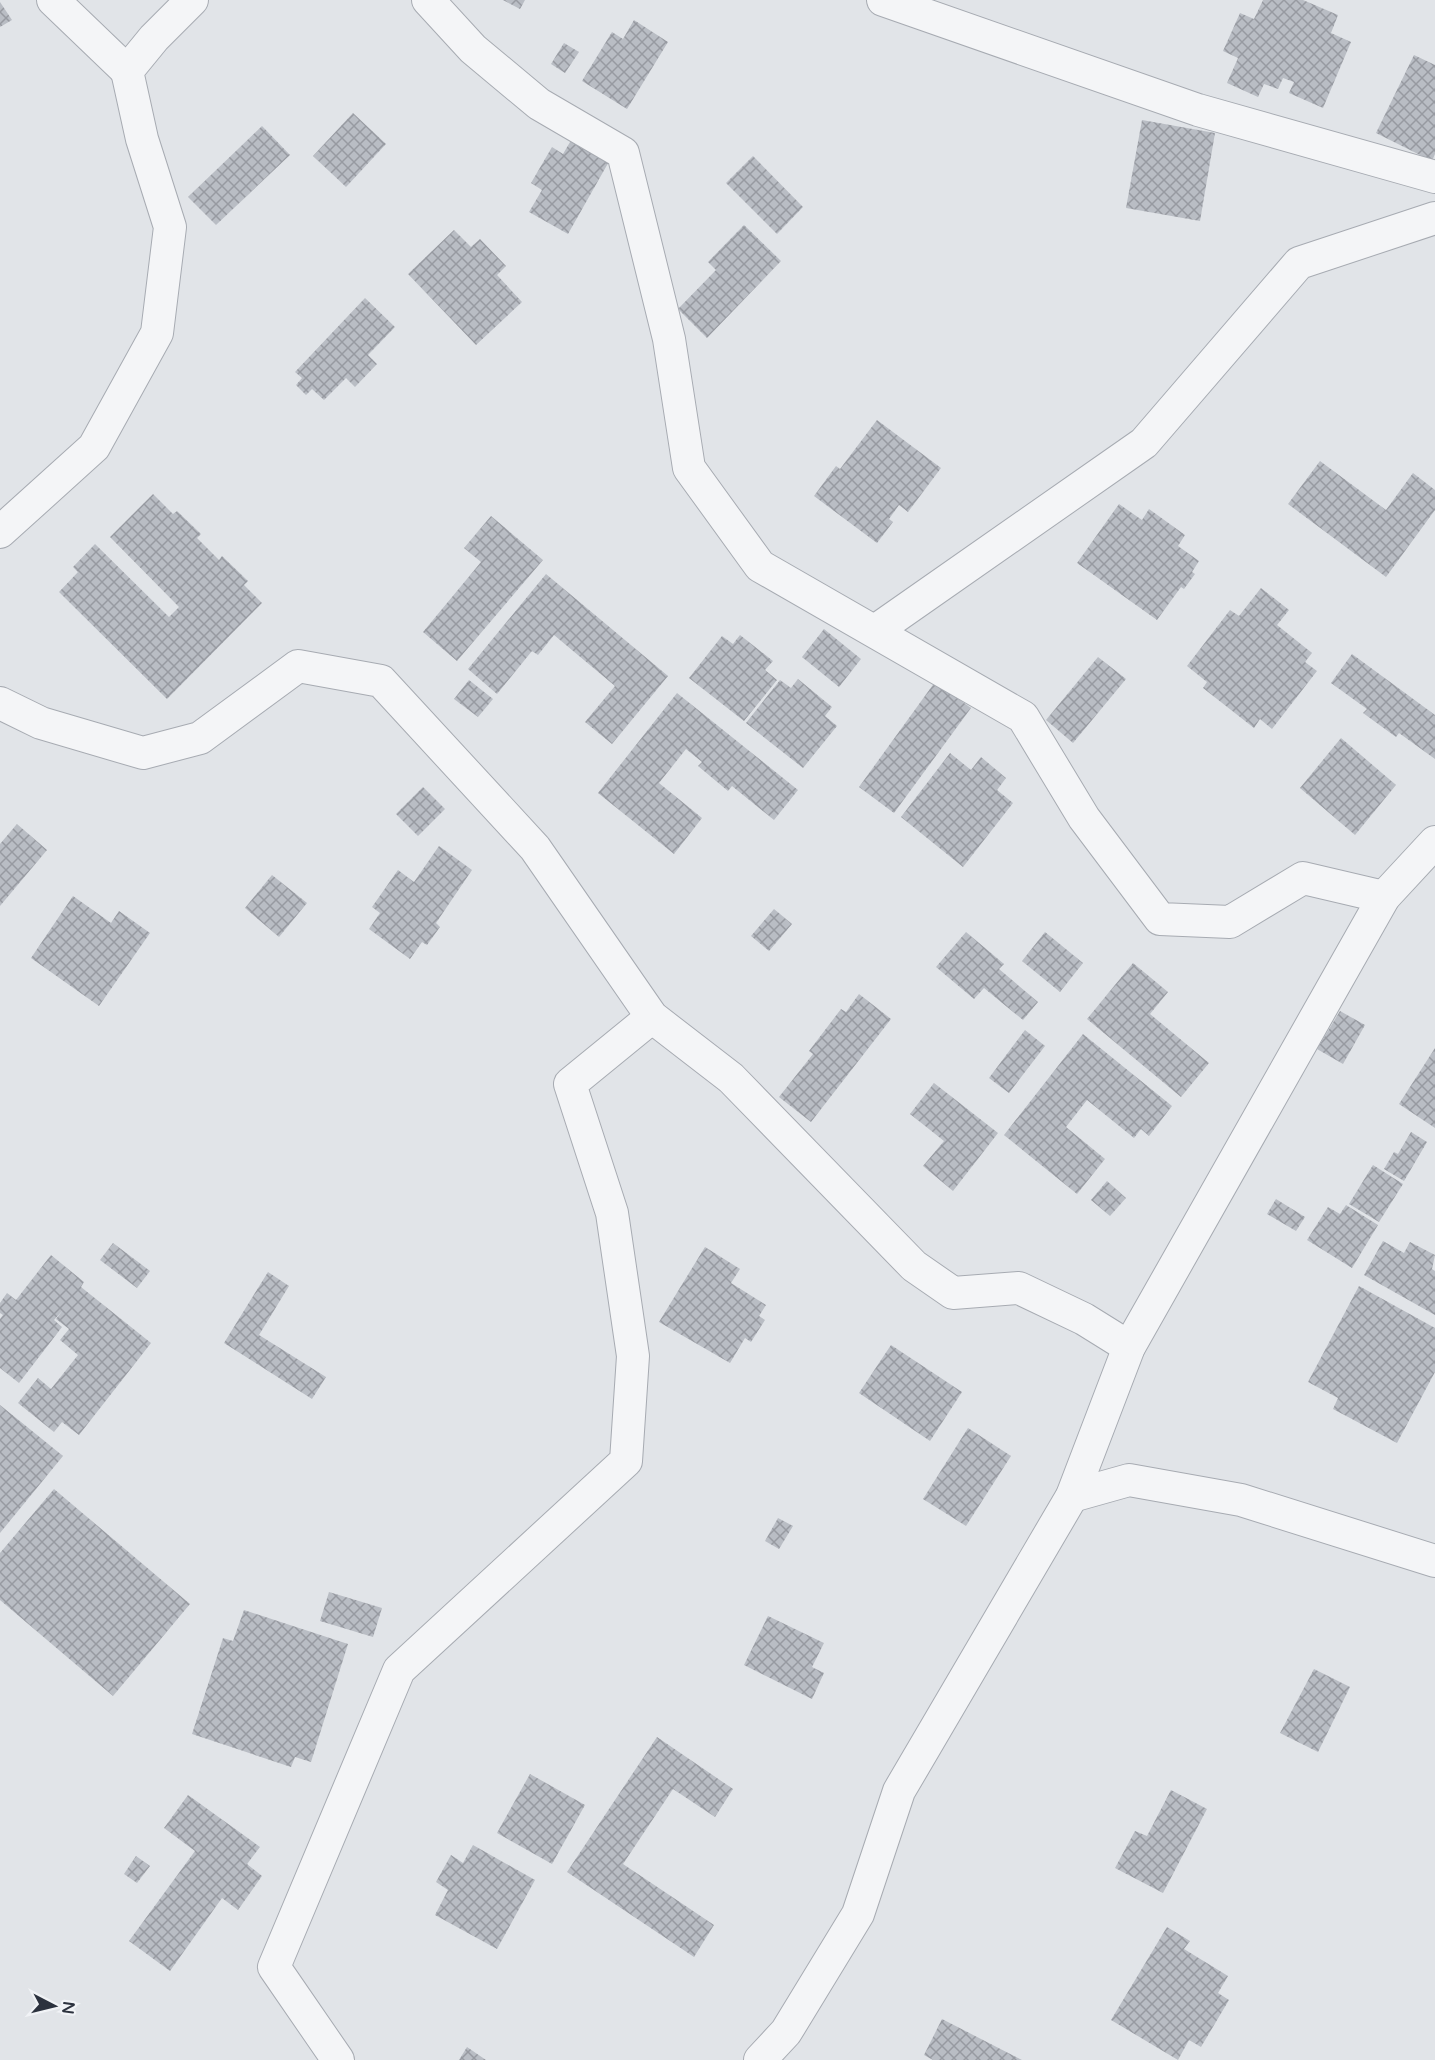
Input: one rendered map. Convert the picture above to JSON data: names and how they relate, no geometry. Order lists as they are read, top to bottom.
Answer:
{
  "north": "right"
}
